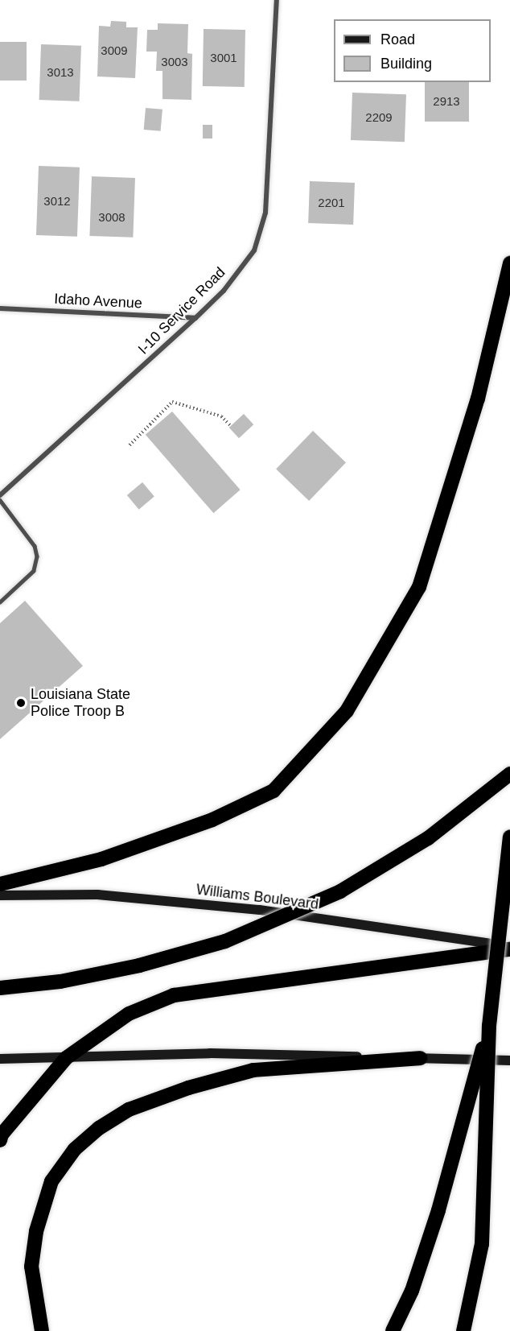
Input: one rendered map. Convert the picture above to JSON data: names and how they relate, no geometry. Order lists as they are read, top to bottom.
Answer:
{
  "streets": {
    "main road": ["Williams Boulevard"],
    "street": ["Idaho Avenue", "I-10 Service Road"]
  },
  "crossings": [
    ["Idaho Avenue", "I-10 Service Road"]
  ],
  "places": ["Louisiana State Police Troop B"],
  "house_numbers": [
    "3009",
    "3001",
    "3003",
    "3013",
    "2913",
    "2209",
    "3012",
    "2201",
    "3008"
  ],
  "legend": ["Road", "Building"]
}
